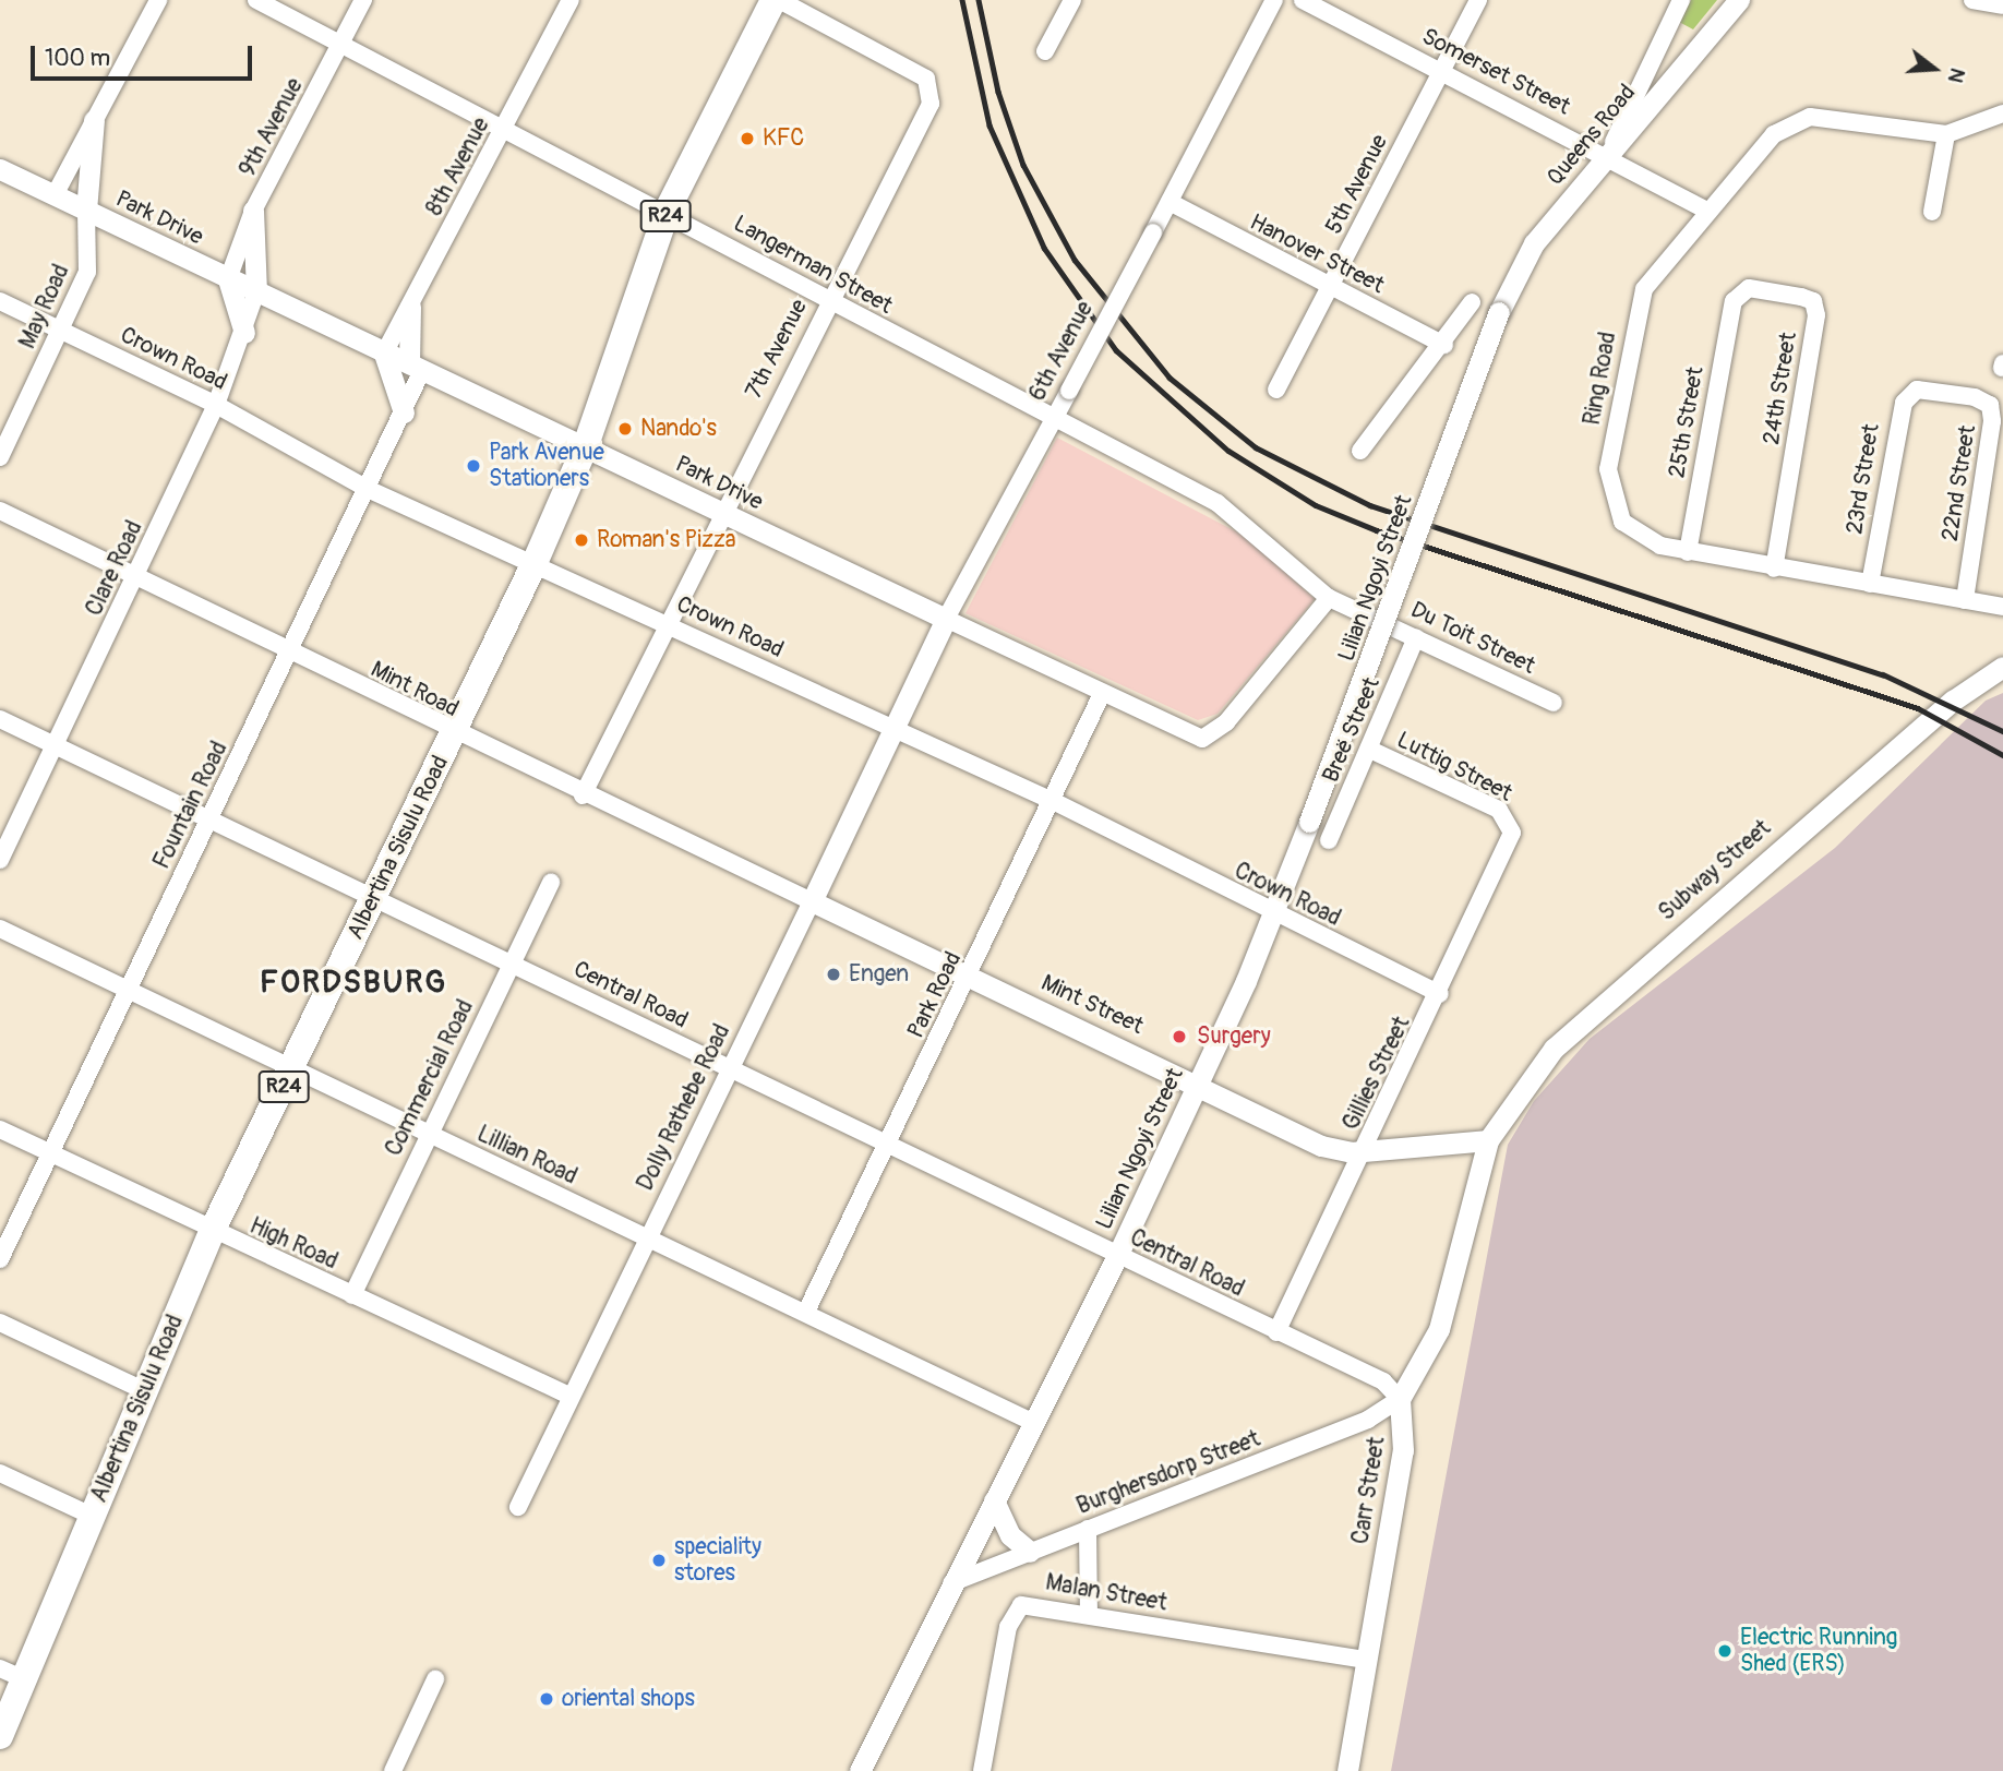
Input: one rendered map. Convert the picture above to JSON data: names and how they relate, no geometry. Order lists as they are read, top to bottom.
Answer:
{
  "streets": {
    "main road": ["R24", "Albertina Sisulu Road"],
    "street": [
      "Somerset Street",
      "9th Avenue",
      "Queens Road",
      "8th Avenue",
      "5th Avenue",
      "Park Drive",
      "Hanover Street",
      "Langerman Street",
      "May Road",
      "7th Avenue",
      "6th Avenue",
      "Crown Road",
      "Ring Road",
      "24th Street",
      "25th Street",
      "23rd Street",
      "22nd Street",
      "Clare Road",
      "Lilian Ngoyi Street",
      "Du Toit Street",
      "Mint Road",
      "Breë Street",
      "Luttig Street",
      "Fountain Road",
      "Subway Street",
      "Central Road",
      "Park Road",
      "Mint Street",
      "Gillies Street",
      "Commercial Road",
      "Dolly Rathebe Road",
      "Lillian Road",
      "High Road",
      "Burghersdorp Street",
      "Carr Street",
      "Malan Street"
    ]
  },
  "crossings": [
    ["Somerset Street", "Queens Road"],
    ["Somerset Street", "5th Avenue"],
    ["Somerset Street", "Ring Road"],
    ["9th Avenue", "Park Drive"],
    ["9th Avenue", "Langerman Street"],
    ["Queens Road", "Lilian Ngoyi Street"],
    ["8th Avenue", "Park Drive"],
    ["8th Avenue", "Langerman Street"],
    ["5th Avenue", "Hanover Street"],
    ["Park Drive", "Langerman Street"],
    ["Park Drive", "May Road"],
    ["Park Drive", "7th Avenue"],
    ["Park Drive", "6th Avenue"],
    ["Park Drive", "Clare Road"],
    ["Park Drive", "Du Toit Street"],
    ["Park Drive", "Fountain Road"],
    ["Park Drive", "Albertina Sisulu Road"],
    ["Park Drive", "Park Road"],
    ["Hanover Street", "6th Avenue"],
    ["Langerman Street", "7th Avenue"],
    ["Langerman Street", "6th Avenue"],
    ["Langerman Street", "Du Toit Street"],
    ["Langerman Street", "Albertina Sisulu Road"],
    ["May Road", "Crown Road"],
    ["7th Avenue", "Albertina Sisulu Road"],
    ["6th Avenue", "Crown Road"],
    ["6th Avenue", "Dolly Rathebe Road"],
    ["Crown Road", "Clare Road"],
    ["Crown Road", "Lilian Ngoyi Street"],
    ["Crown Road", "Fountain Road"],
    ["Crown Road", "Albertina Sisulu Road"],
    ["Crown Road", "Park Road"],
    ["Crown Road", "Gillies Street"],
    ["Crown Road", "Dolly Rathebe Road"],
    ["Ring Road", "24th Street"],
    ["Ring Road", "25th Street"],
    ["Ring Road", "23rd Street"],
    ["Ring Road", "22nd Street"],
    ["24th Street", "25th Street"],
    ["23rd Street", "22nd Street"],
    ["Clare Road", "Mint Road"],
    ["Clare Road", "Central Road"],
    ["Lilian Ngoyi Street", "Central Road"],
    ["Lilian Ngoyi Street", "Mint Street"],
    ["Lilian Ngoyi Street", "Lillian Road"],
    ["Lilian Ngoyi Street", "Burghersdorp Street"],
    ["Du Toit Street", "Breë Street"],
    ["Mint Road", "Fountain Road"],
    ["Mint Road", "Albertina Sisulu Road"],
    ["Mint Road", "Mint Street"],
    ["Mint Road", "Dolly Rathebe Road"],
    ["Breë Street", "Luttig Street"],
    ["Luttig Street", "Gillies Street"],
    ["Fountain Road", "Central Road"],
    ["Fountain Road", "Lillian Road"],
    ["Fountain Road", "High Road"],
    ["Albertina Sisulu Road", "Central Road"],
    ["Albertina Sisulu Road", "Lillian Road"],
    ["Albertina Sisulu Road", "High Road"],
    ["Subway Street", "Mint Street"],
    ["Central Road", "Park Road"],
    ["Central Road", "Gillies Street"],
    ["Central Road", "Commercial Road"],
    ["Central Road", "Dolly Rathebe Road"],
    ["Central Road", "Burghersdorp Street"],
    ["Central Road", "Carr Street"],
    ["Park Road", "Mint Street"],
    ["Park Road", "Lillian Road"],
    ["Mint Street", "Gillies Street"],
    ["Mint Street", "Dolly Rathebe Road"],
    ["Commercial Road", "Lillian Road"],
    ["Commercial Road", "High Road"],
    ["Dolly Rathebe Road", "Lillian Road"],
    ["Dolly Rathebe Road", "High Road"],
    ["Burghersdorp Street", "Carr Street"],
    ["Carr Street", "Malan Street"]
  ],
  "districts": ["FORDSBURG"],
  "places": [
    "KFC",
    "Nando's",
    "Park Avenue Stationers",
    "Roman's Pizza",
    "Engen",
    "Surgery",
    "speciality stores",
    "Electric Running Shed (ERS)",
    "oriental shops"
  ],
  "scale_bar": "100 m",
  "north": "right"
}
